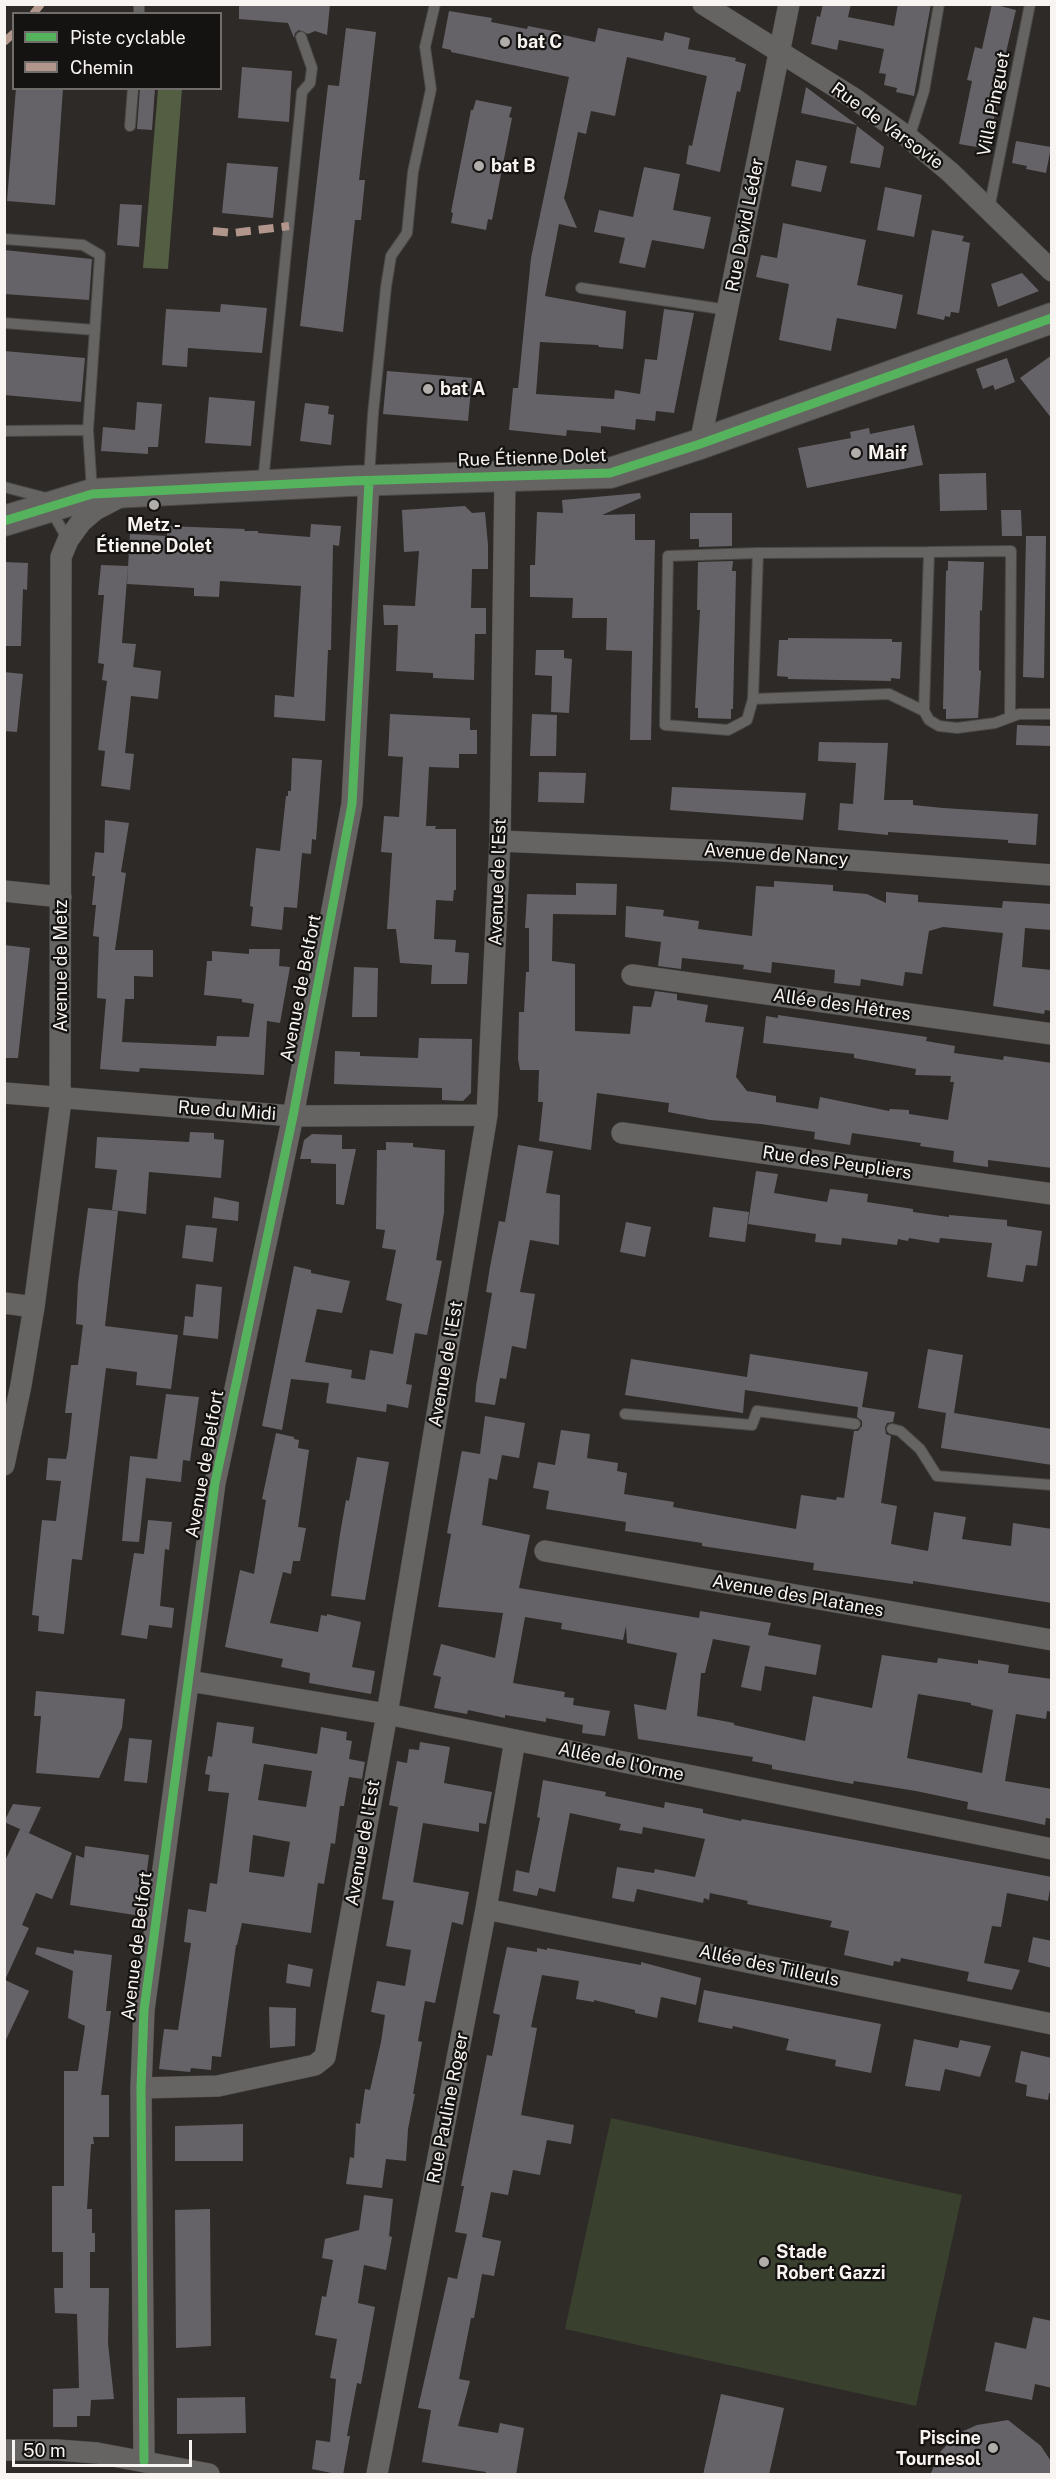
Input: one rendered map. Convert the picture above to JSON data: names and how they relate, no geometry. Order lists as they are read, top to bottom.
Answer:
{
  "streets": {
    "street": [
      "Rue de Varsovie",
      "Rue David Léder",
      "Rue Étienne Dolet",
      "Avenue de Nancy",
      "Avenue de l'Est",
      "Avenue de Metz",
      "Avenue de Belfort",
      "Allée des Hêtres",
      "Rue du Midi",
      "Rue des Peupliers",
      "Avenue des Platanes",
      "Allée de l'Orme",
      "Allée des Tilleuls",
      "Rue Pauline Roger"
    ],
    "lane": ["Villa Pinguet"]
  },
  "crossings": [
    ["Villa Pinguet", "Rue de Varsovie"],
    ["Rue de Varsovie", "Rue David Léder"],
    ["Rue David Léder", "Rue Étienne Dolet"],
    ["Rue Étienne Dolet", "Avenue de l'Est"],
    ["Rue Étienne Dolet", "Avenue de Metz"],
    ["Rue Étienne Dolet", "Avenue de Belfort"],
    ["Avenue de Nancy", "Avenue de l'Est"],
    ["Avenue de l'Est", "Avenue de Belfort"],
    ["Avenue de l'Est", "Rue du Midi"],
    ["Avenue de l'Est", "Allée de l'Orme"],
    ["Avenue de Metz", "Rue du Midi"],
    ["Avenue de Belfort", "Rue du Midi"],
    ["Avenue de Belfort", "Allée de l'Orme"],
    ["Allée de l'Orme", "Rue Pauline Roger"],
    ["Allée des Tilleuls", "Rue Pauline Roger"]
  ],
  "places": [
    "bat C",
    "bat B",
    "bat A",
    "Maif",
    "Metz - Étienne Dolet",
    "Stade Robert Gazzi",
    "Piscine Tournesol"
  ],
  "legend": ["Piste cyclable", "Chemin"],
  "scale_bar": "50 m"
}
